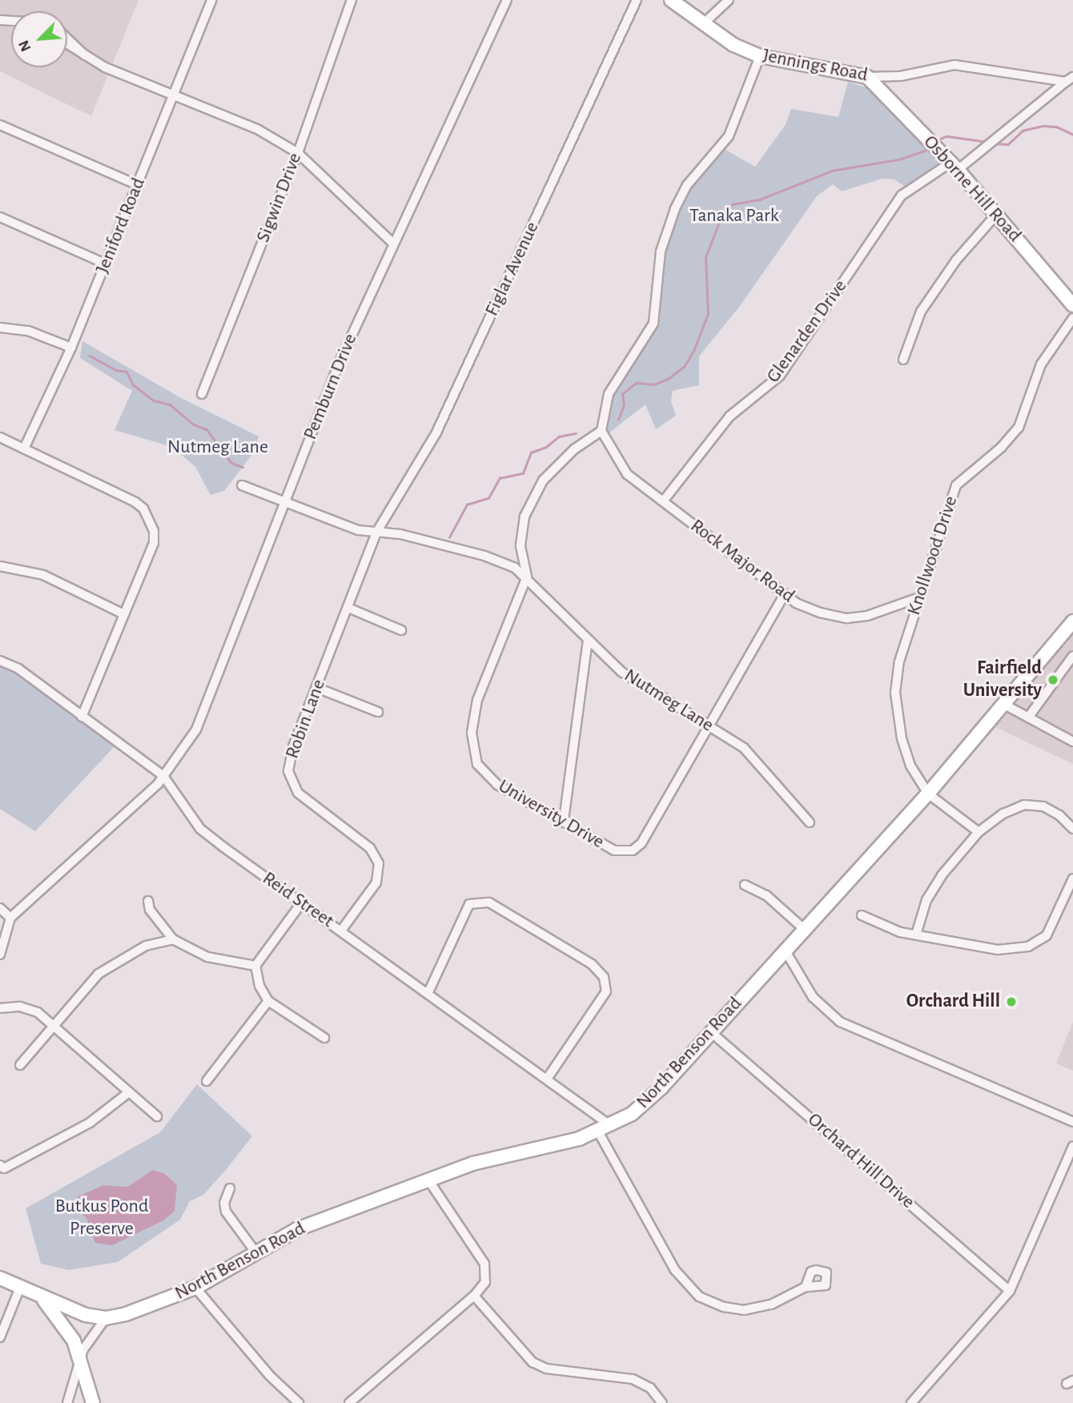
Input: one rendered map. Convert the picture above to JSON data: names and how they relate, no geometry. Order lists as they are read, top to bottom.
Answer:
{
  "streets": {
    "main road": ["Jennings Road", "Osborne Hill Road", "North Benson Road"],
    "street": [
      "Sigwin Drive",
      "Jeniford Road",
      "Figlar Avenue",
      "Glenarden Drive",
      "Pemburn Drive",
      "Knollwood Drive",
      "Rock Major Road",
      "Nutmeg Lane",
      "Robin Lane",
      "University Drive",
      "Reid Street",
      "Orchard Hill Drive"
    ]
  },
  "crossings": [
    ["Jennings Road", "Osborne Hill Road"],
    ["Jennings Road", "Glenarden Drive"],
    ["Osborne Hill Road", "Glenarden Drive"],
    ["Figlar Avenue", "Nutmeg Lane"],
    ["Figlar Avenue", "Robin Lane"],
    ["Glenarden Drive", "Rock Major Road"],
    ["Pemburn Drive", "Nutmeg Lane"],
    ["Pemburn Drive", "Reid Street"],
    ["Knollwood Drive", "Rock Major Road"],
    ["Knollwood Drive", "North Benson Road"],
    ["Nutmeg Lane", "Robin Lane"],
    ["Nutmeg Lane", "University Drive"],
    ["Robin Lane", "Reid Street"],
    ["Reid Street", "North Benson Road"],
    ["North Benson Road", "Orchard Hill Drive"]
  ],
  "parks": ["Tanaka Park", "Nutmeg Lane", "Butkus Pond Preserve"],
  "places": ["Fairfield University", "Orchard Hill"],
  "north": "bottom left"
}
